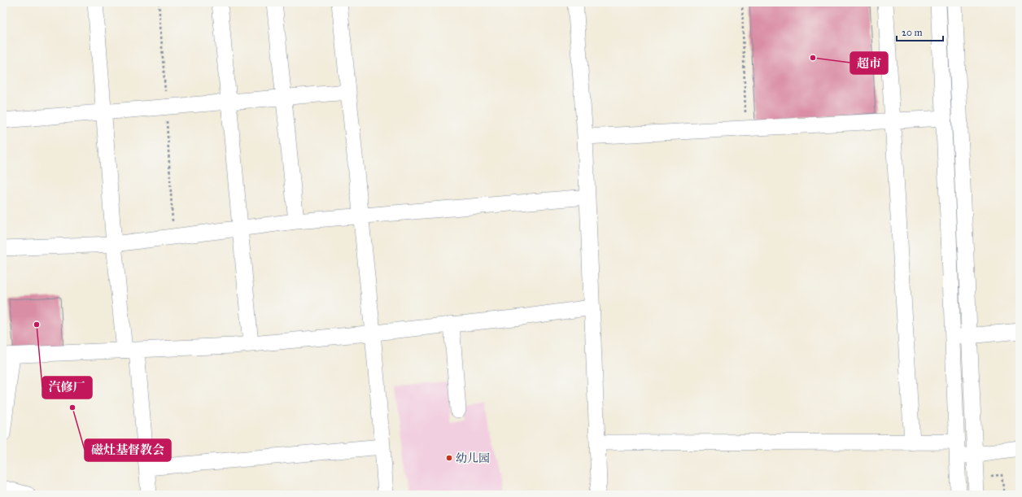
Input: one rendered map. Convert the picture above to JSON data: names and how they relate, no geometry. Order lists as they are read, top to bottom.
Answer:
{
  "places": [
    "超市",
    "汽修厂",
    "磁灶基督教会",
    "幼儿园"
  ],
  "scale_bar": "20 m"
}
